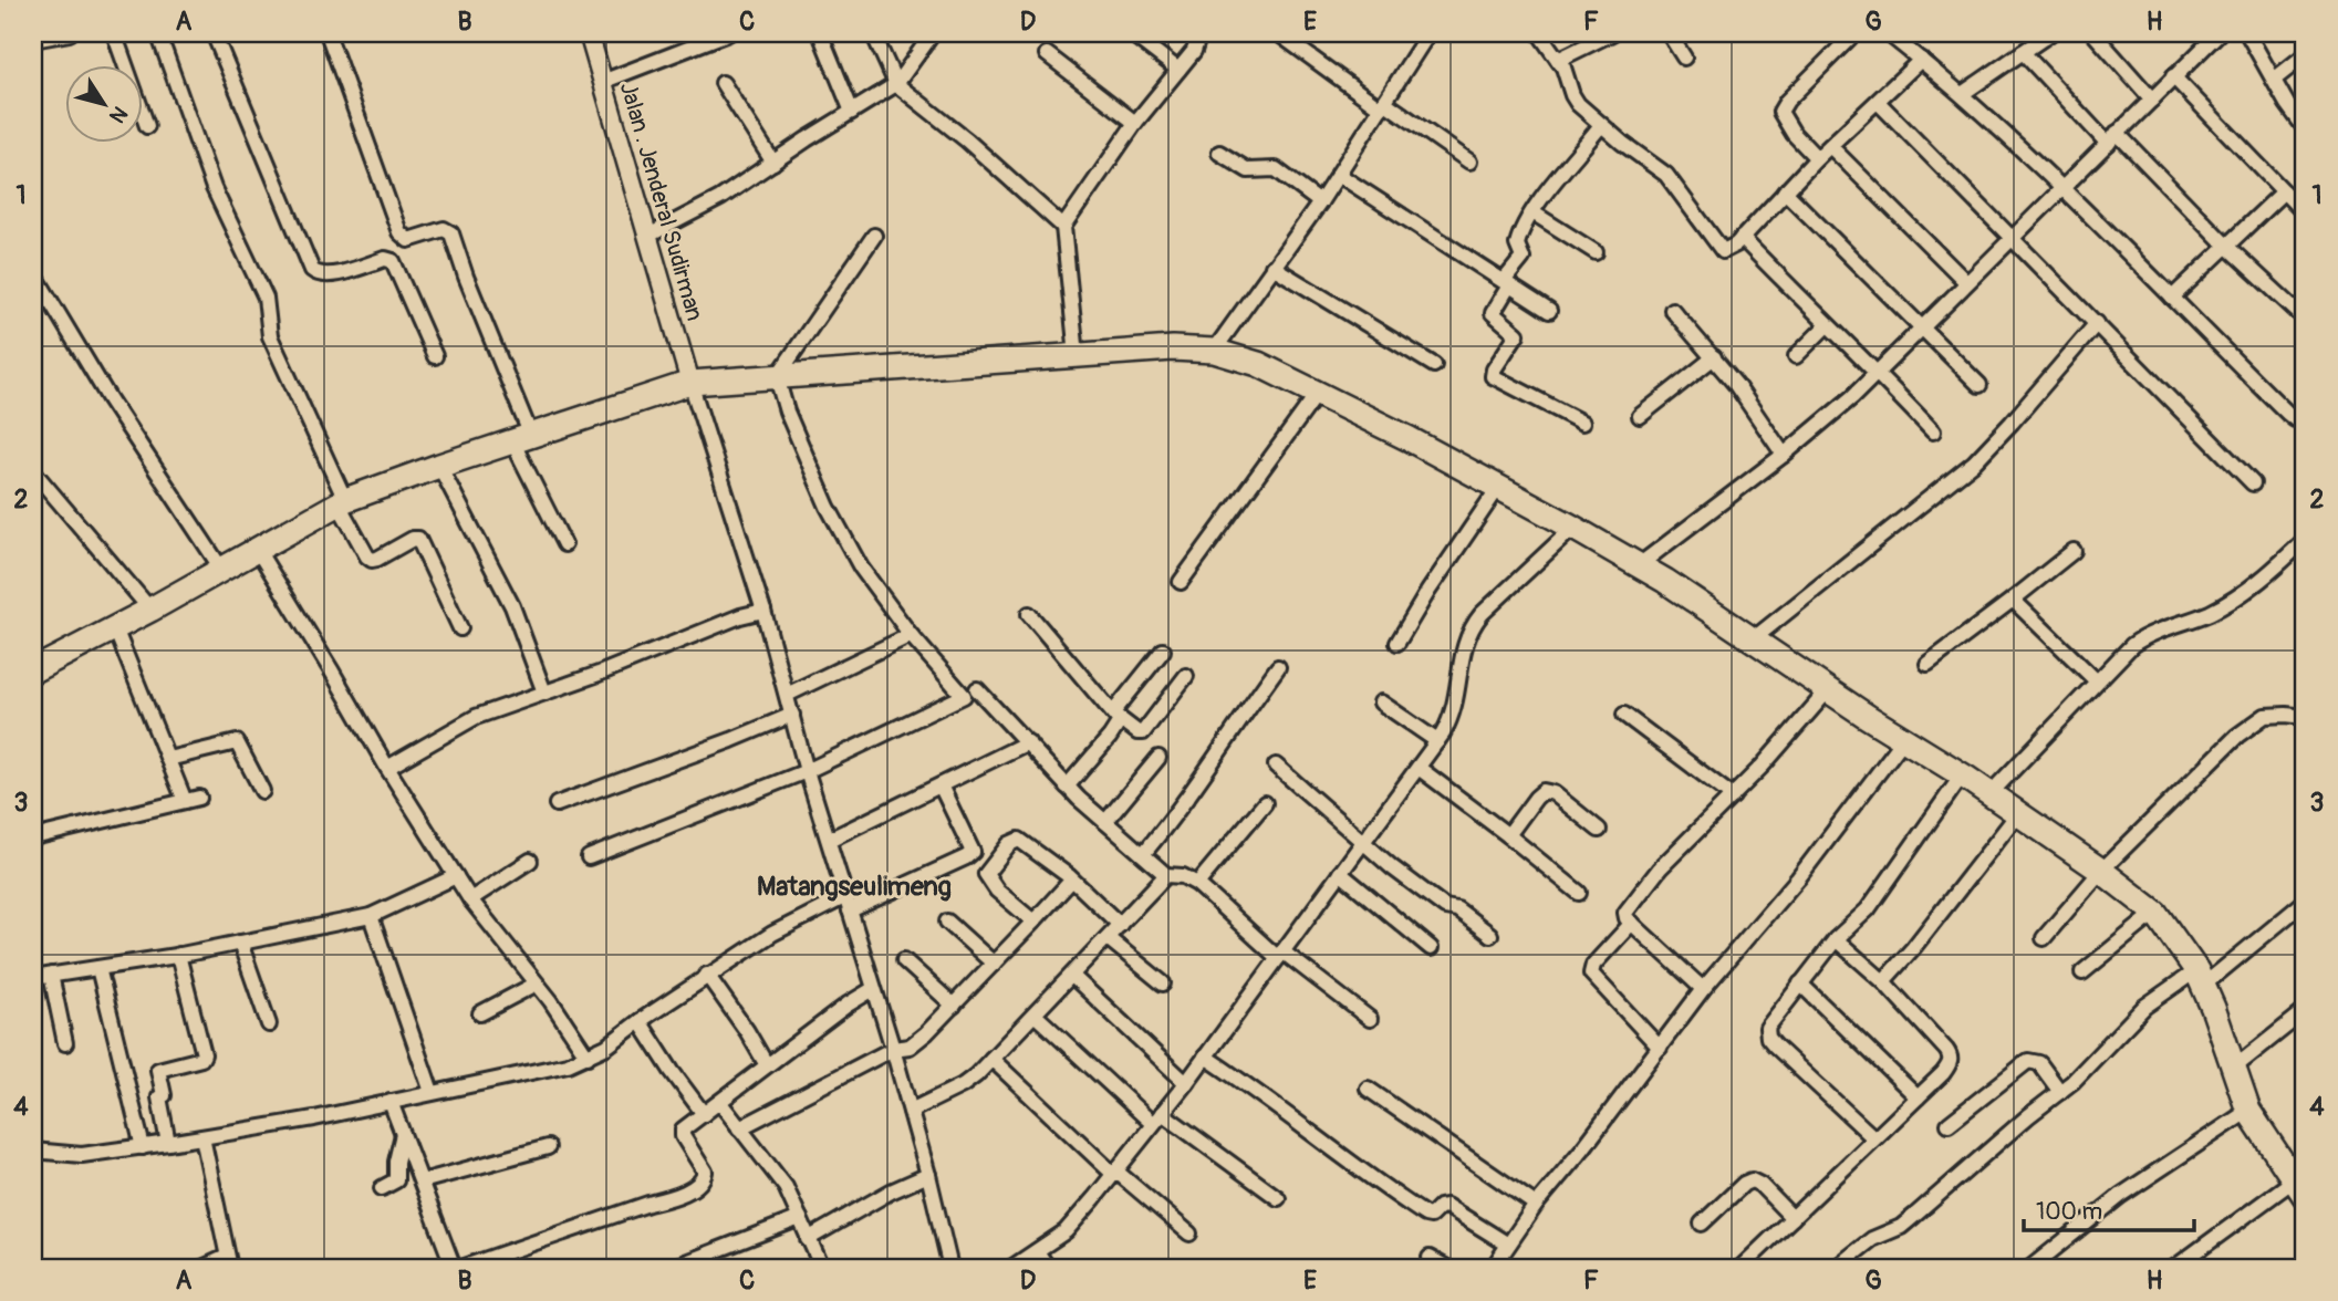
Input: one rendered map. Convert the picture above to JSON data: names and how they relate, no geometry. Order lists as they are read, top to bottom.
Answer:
{
  "streets": {
    "street": ["Jalan . Jenderal Sudirman"]
  },
  "districts": ["Matangseulimeng"],
  "scale_bar": "100 m",
  "north": "bottom right",
  "grid": {
    "columns": [
      "A",
      "B",
      "C",
      "D",
      "E",
      "F",
      "G",
      "H"
    ],
    "rows": [
      "1",
      "2",
      "3",
      "4"
    ]
  }
}
